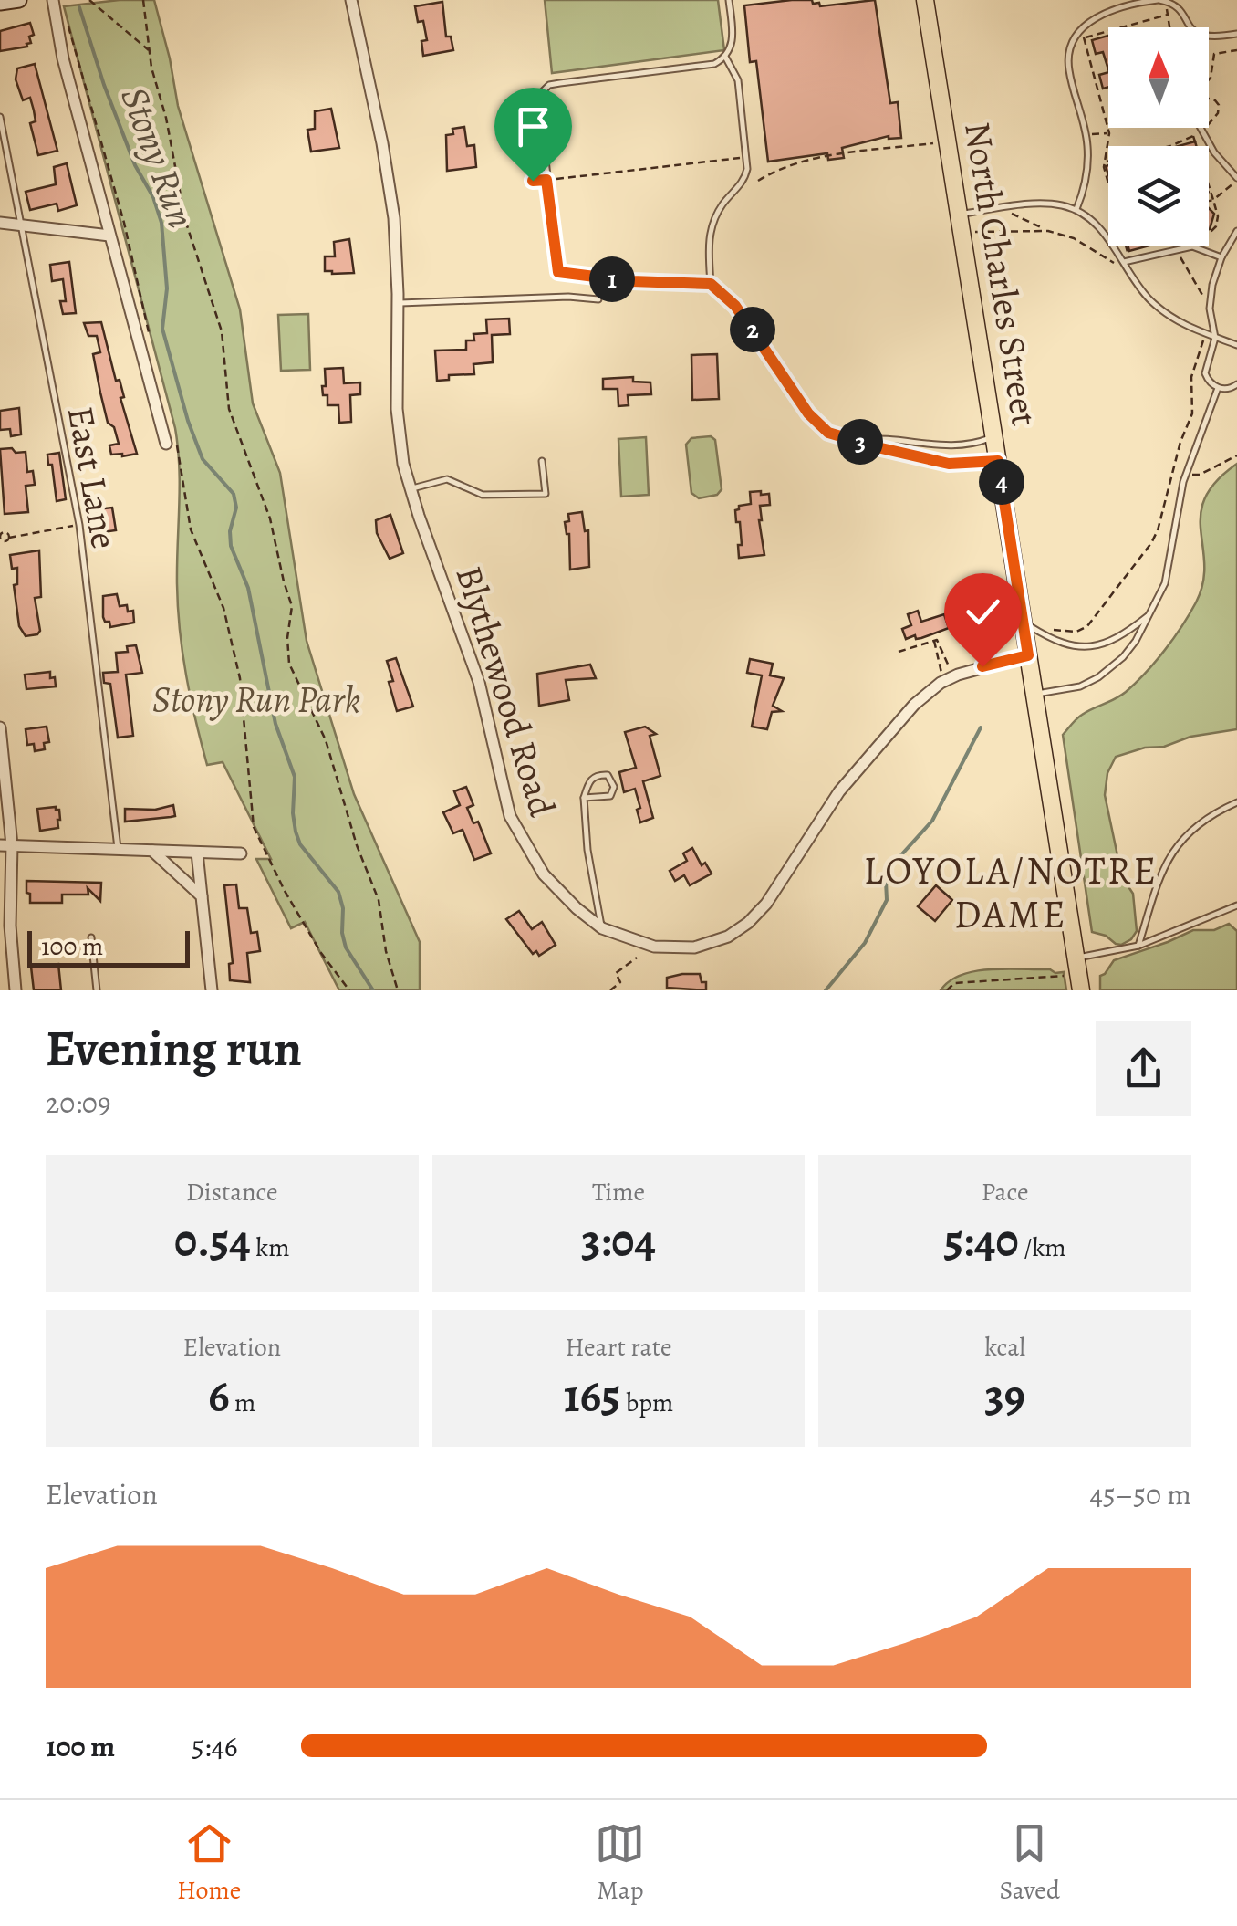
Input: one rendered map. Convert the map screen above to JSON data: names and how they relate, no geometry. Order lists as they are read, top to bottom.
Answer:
{
  "streets": {
    "main road": ["North Charles Street"],
    "street": ["Blythewood Road"],
    "lane": ["East Lane"]
  },
  "crossings": [
    ["North Charles Street", "Blythewood Road"]
  ],
  "districts": ["LOYOLA/NOTRE DAME"],
  "water": ["Stony Run"],
  "parks": ["Stony Run Park"],
  "scale_bar": "100 m",
  "north": "top",
  "page": {
    "pins": [
      "1",
      "2",
      "3",
      "4"
    ],
    "scale": "100 m",
    "heading": ["Evening run", "20:09"],
    "stats": [
      ["Distance", "0.54 km"],
      ["Time", "3:04"],
      ["Pace", "5:40 /km"],
      ["Elevation", "6 m"],
      ["Heart rate", "165 bpm"],
      ["kcal", "39"]
    ],
    "chart": ["Elevation", "45–50 m"],
    "list": [
      {
        "name": "100 m",
        "note": "5:46"
      }
    ],
    "tabs": ["Home", "Map", "Saved"]
  }
}
